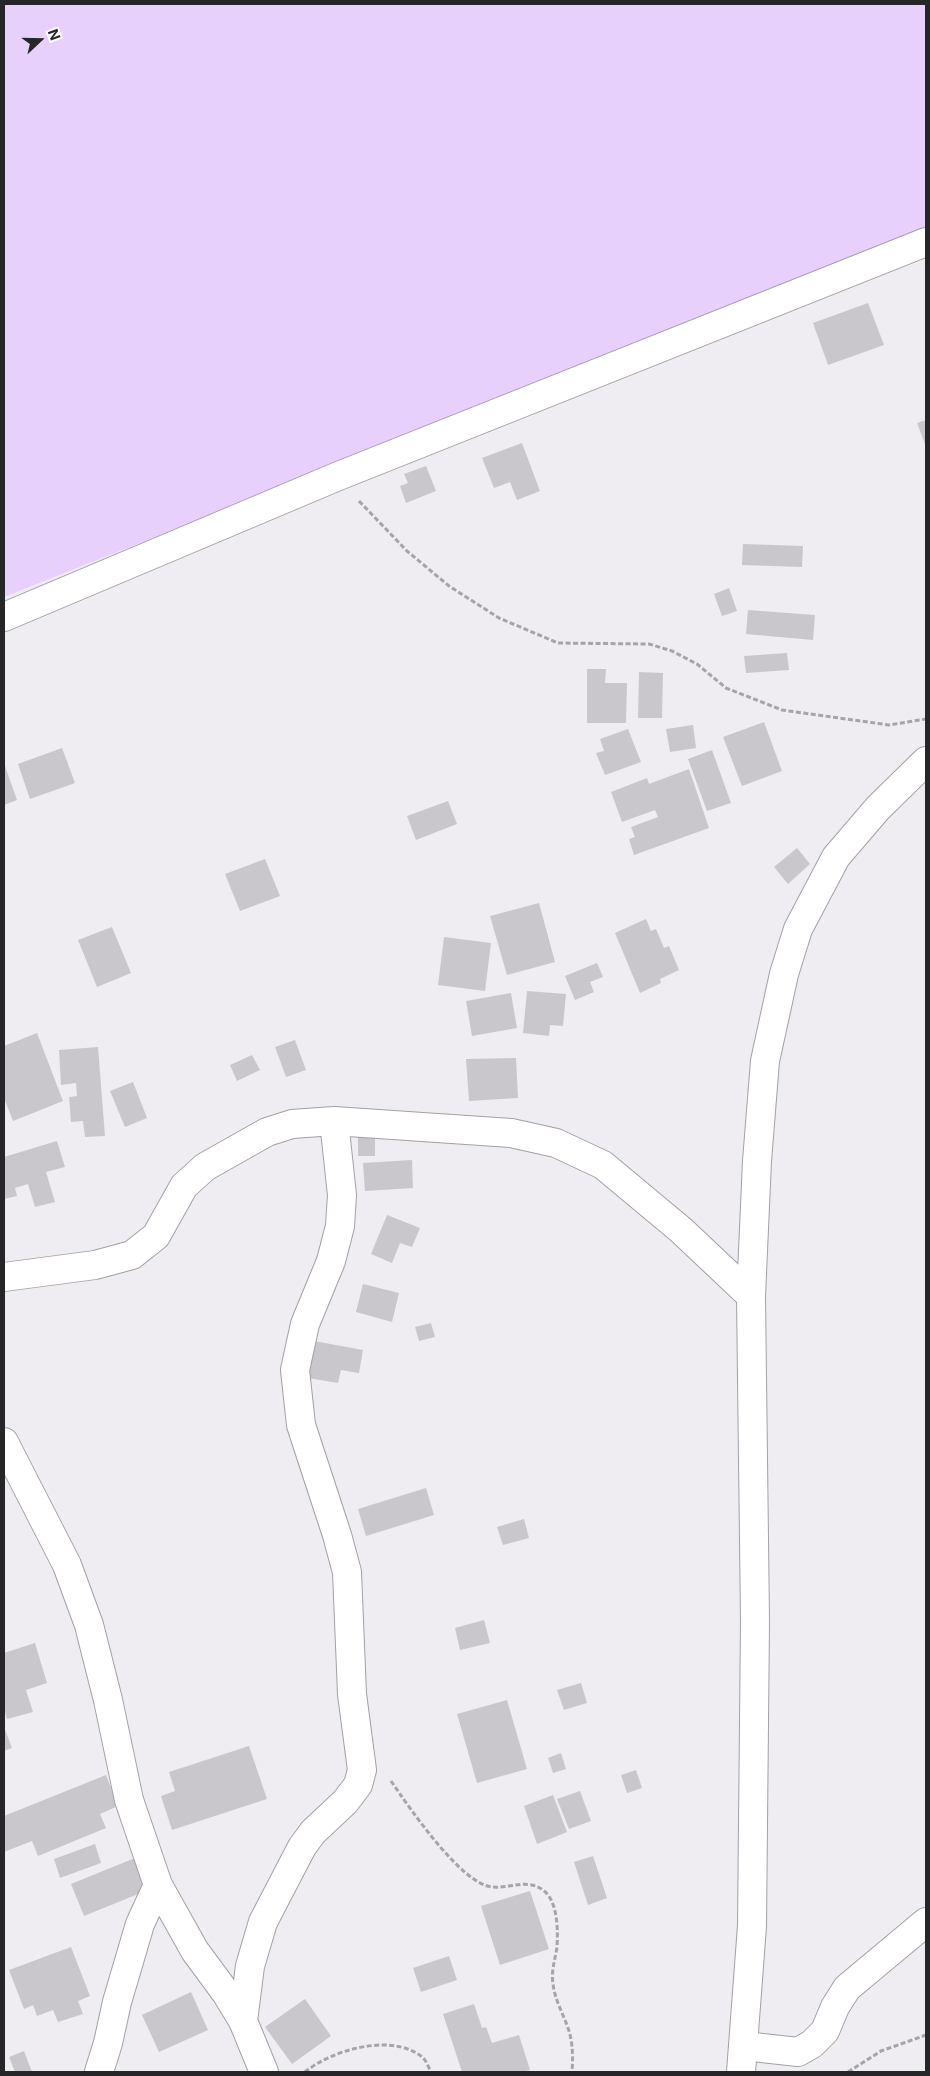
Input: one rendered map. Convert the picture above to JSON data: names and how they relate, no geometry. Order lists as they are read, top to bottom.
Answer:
{
  "north": "right"
}
